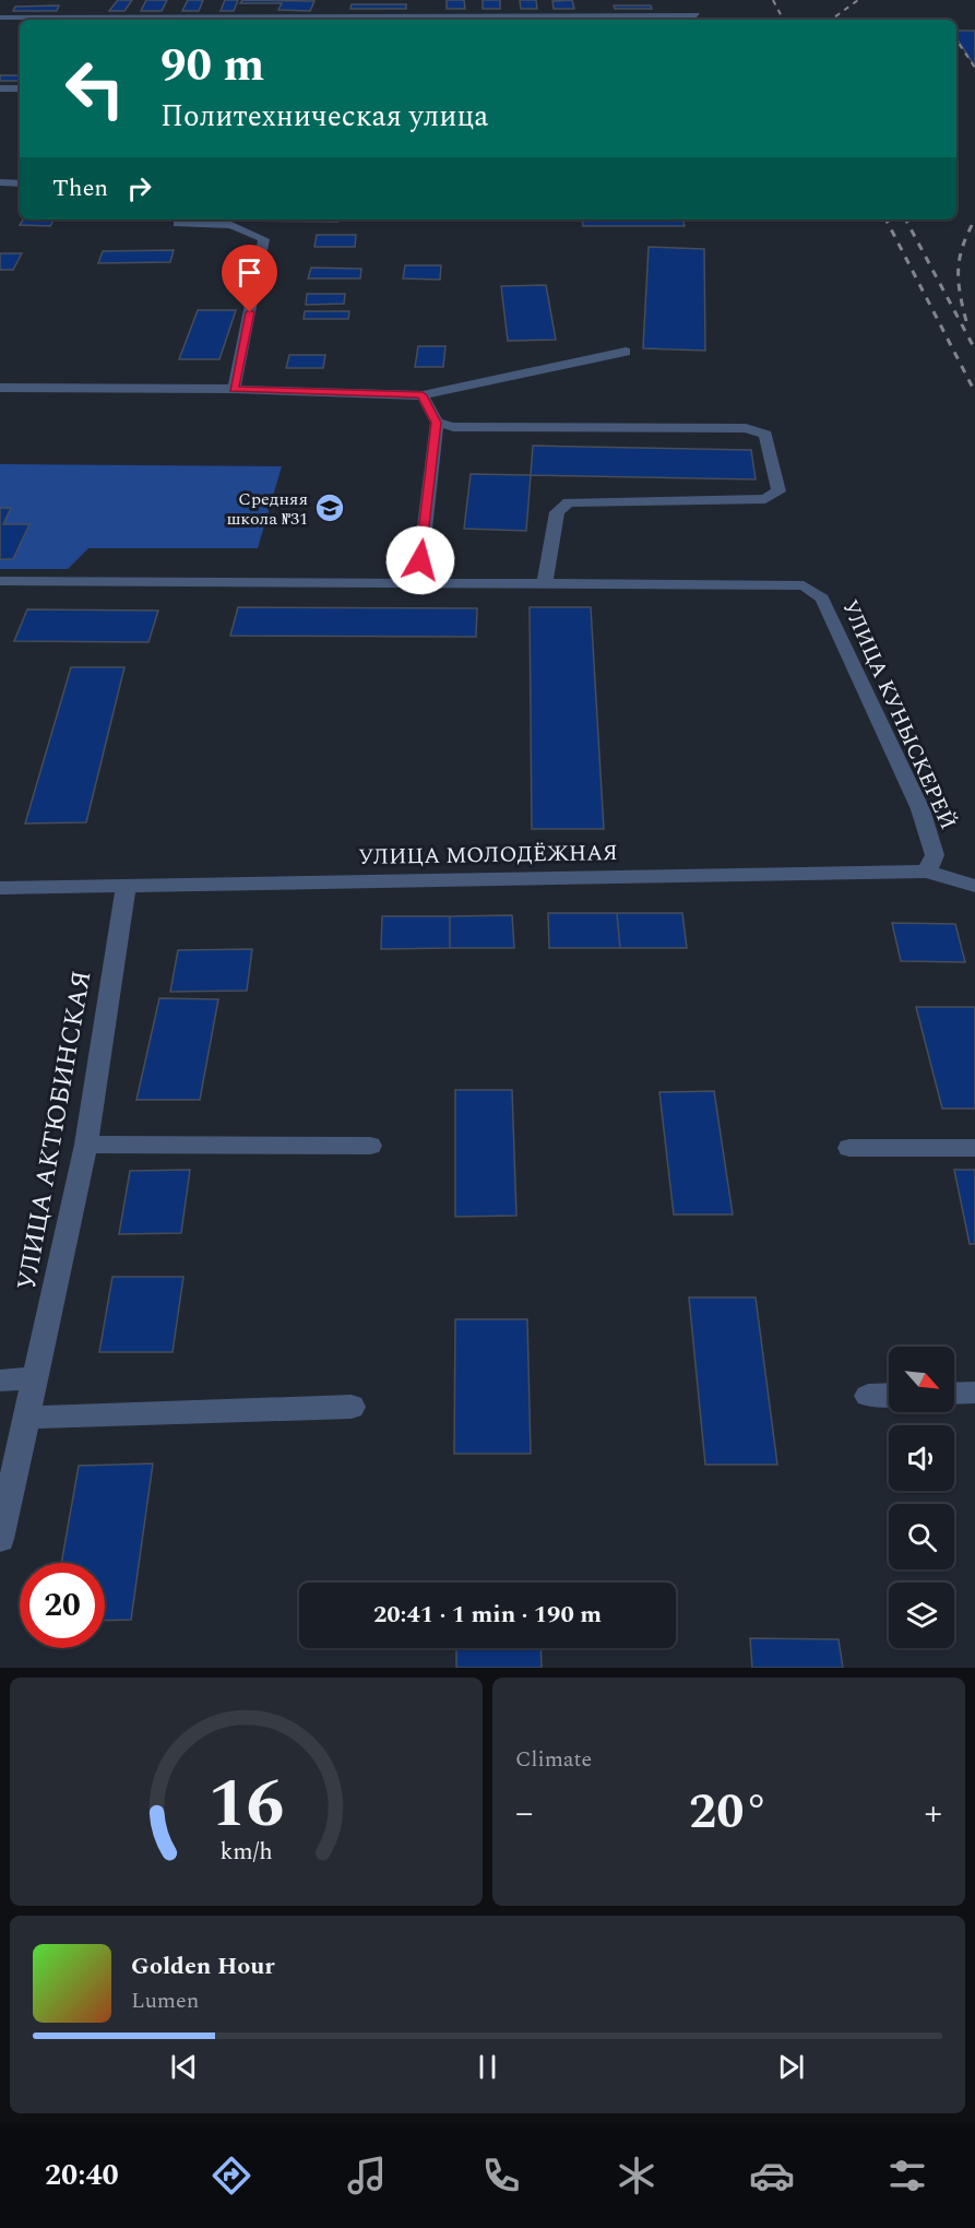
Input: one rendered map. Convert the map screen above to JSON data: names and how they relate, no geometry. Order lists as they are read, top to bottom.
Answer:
{
  "streets": {
    "street": ["УЛИЦА КУНЫСКЕРЕЙ", "УЛИЦА МОЛОДЁЖНАЯ", "УЛИЦА АКТЮБИНСКАЯ"]
  },
  "crossings": [
    ["УЛИЦА КУНЫСКЕРЕЙ", "УЛИЦА МОЛОДЁЖНАЯ"],
    ["УЛИЦА МОЛОДЁЖНАЯ", "УЛИЦА АКТЮБИНСКАЯ"]
  ],
  "places": {
    "school or university": ["Средняя школа №31"]
  },
  "north": "bottom right",
  "page": {
    "turn": ["90 m", "Политехническая улица"],
    "then": "Then",
    "limit": "20",
    "trip": "20:41 · 1 min · 190 m",
    "tile": "Climate",
    "heat": ["−", "20°", "+"],
    "song": ["Golden Hour", "Lumen"],
    "tabs": "20:40",
    "gauge": ["16", "km/h"]
  }
}
